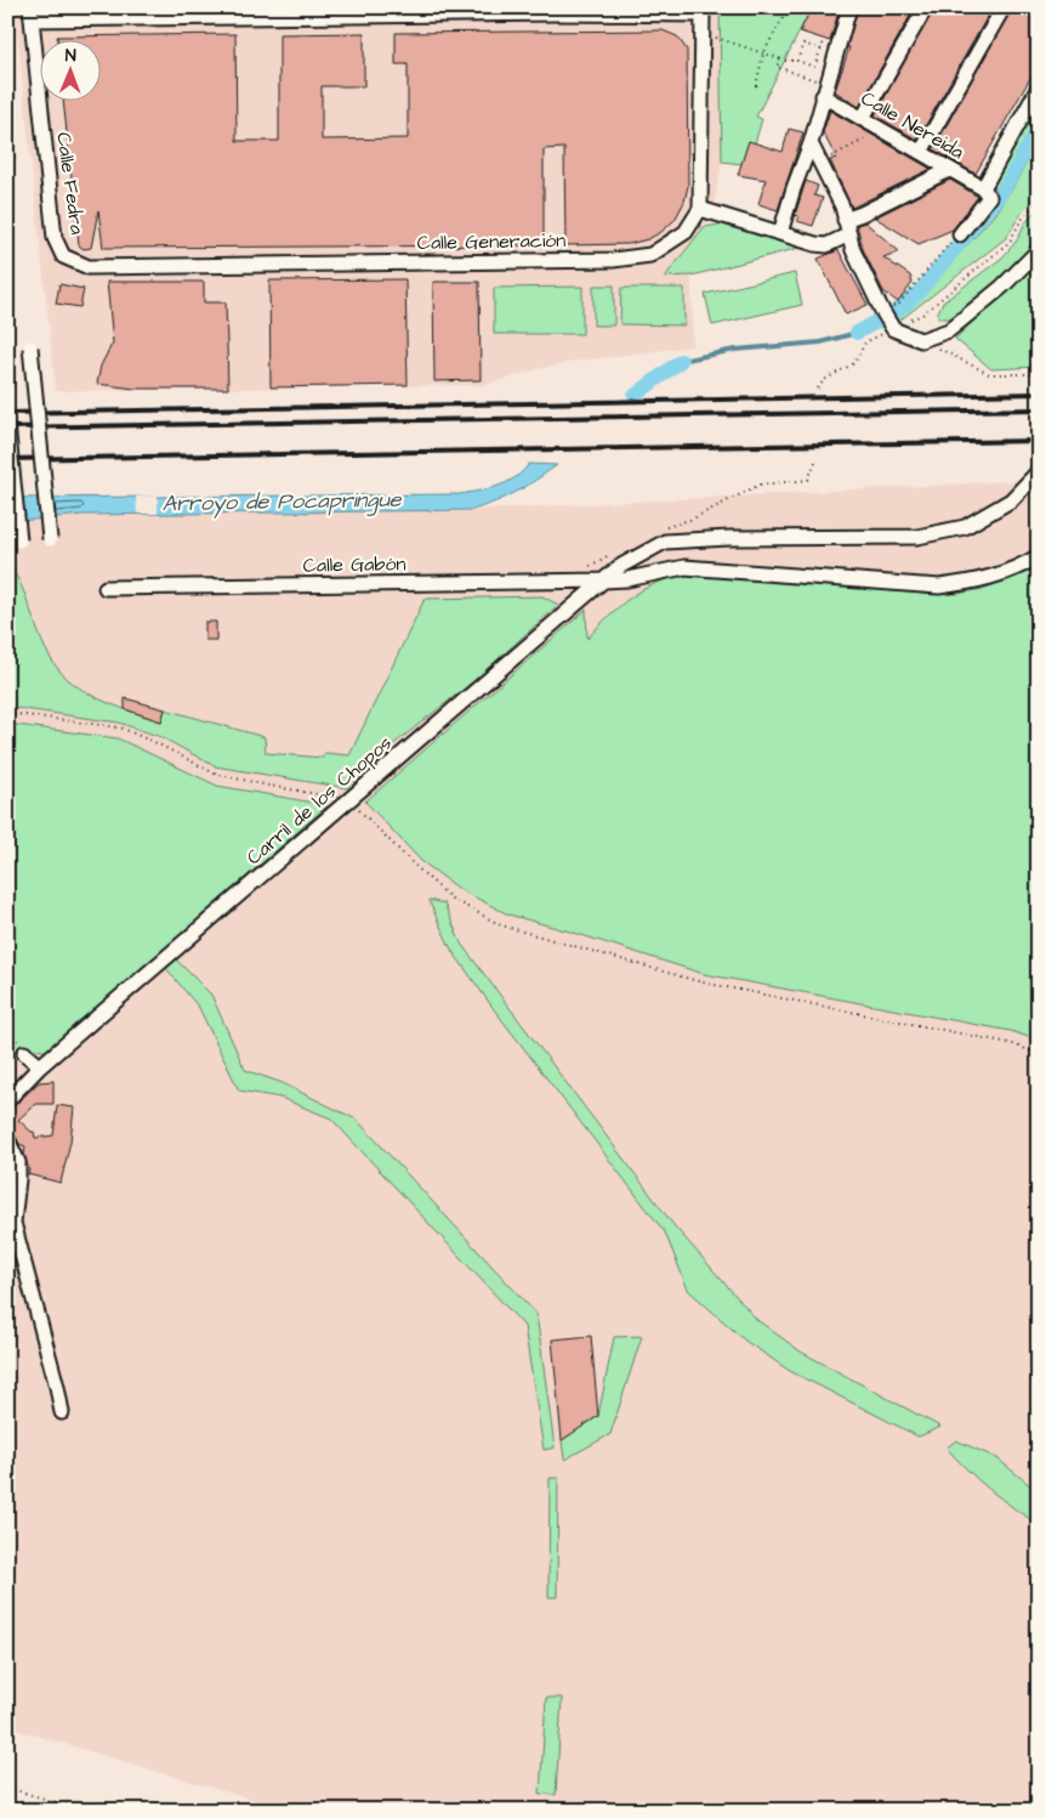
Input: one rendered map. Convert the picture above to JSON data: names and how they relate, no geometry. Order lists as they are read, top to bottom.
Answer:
{
  "streets": {
    "street": [
      "Calle Nereida",
      "Calle Fedra",
      "Calle Generación",
      "Calle Gabón",
      "Carril de los Chopos"
    ]
  },
  "crossings": [
    ["Calle Fedra", "Calle Generación"],
    ["Calle Gabón", "Carril de los Chopos"]
  ],
  "water": ["Arroyo de Pocapringue"],
  "north": "top"
}
